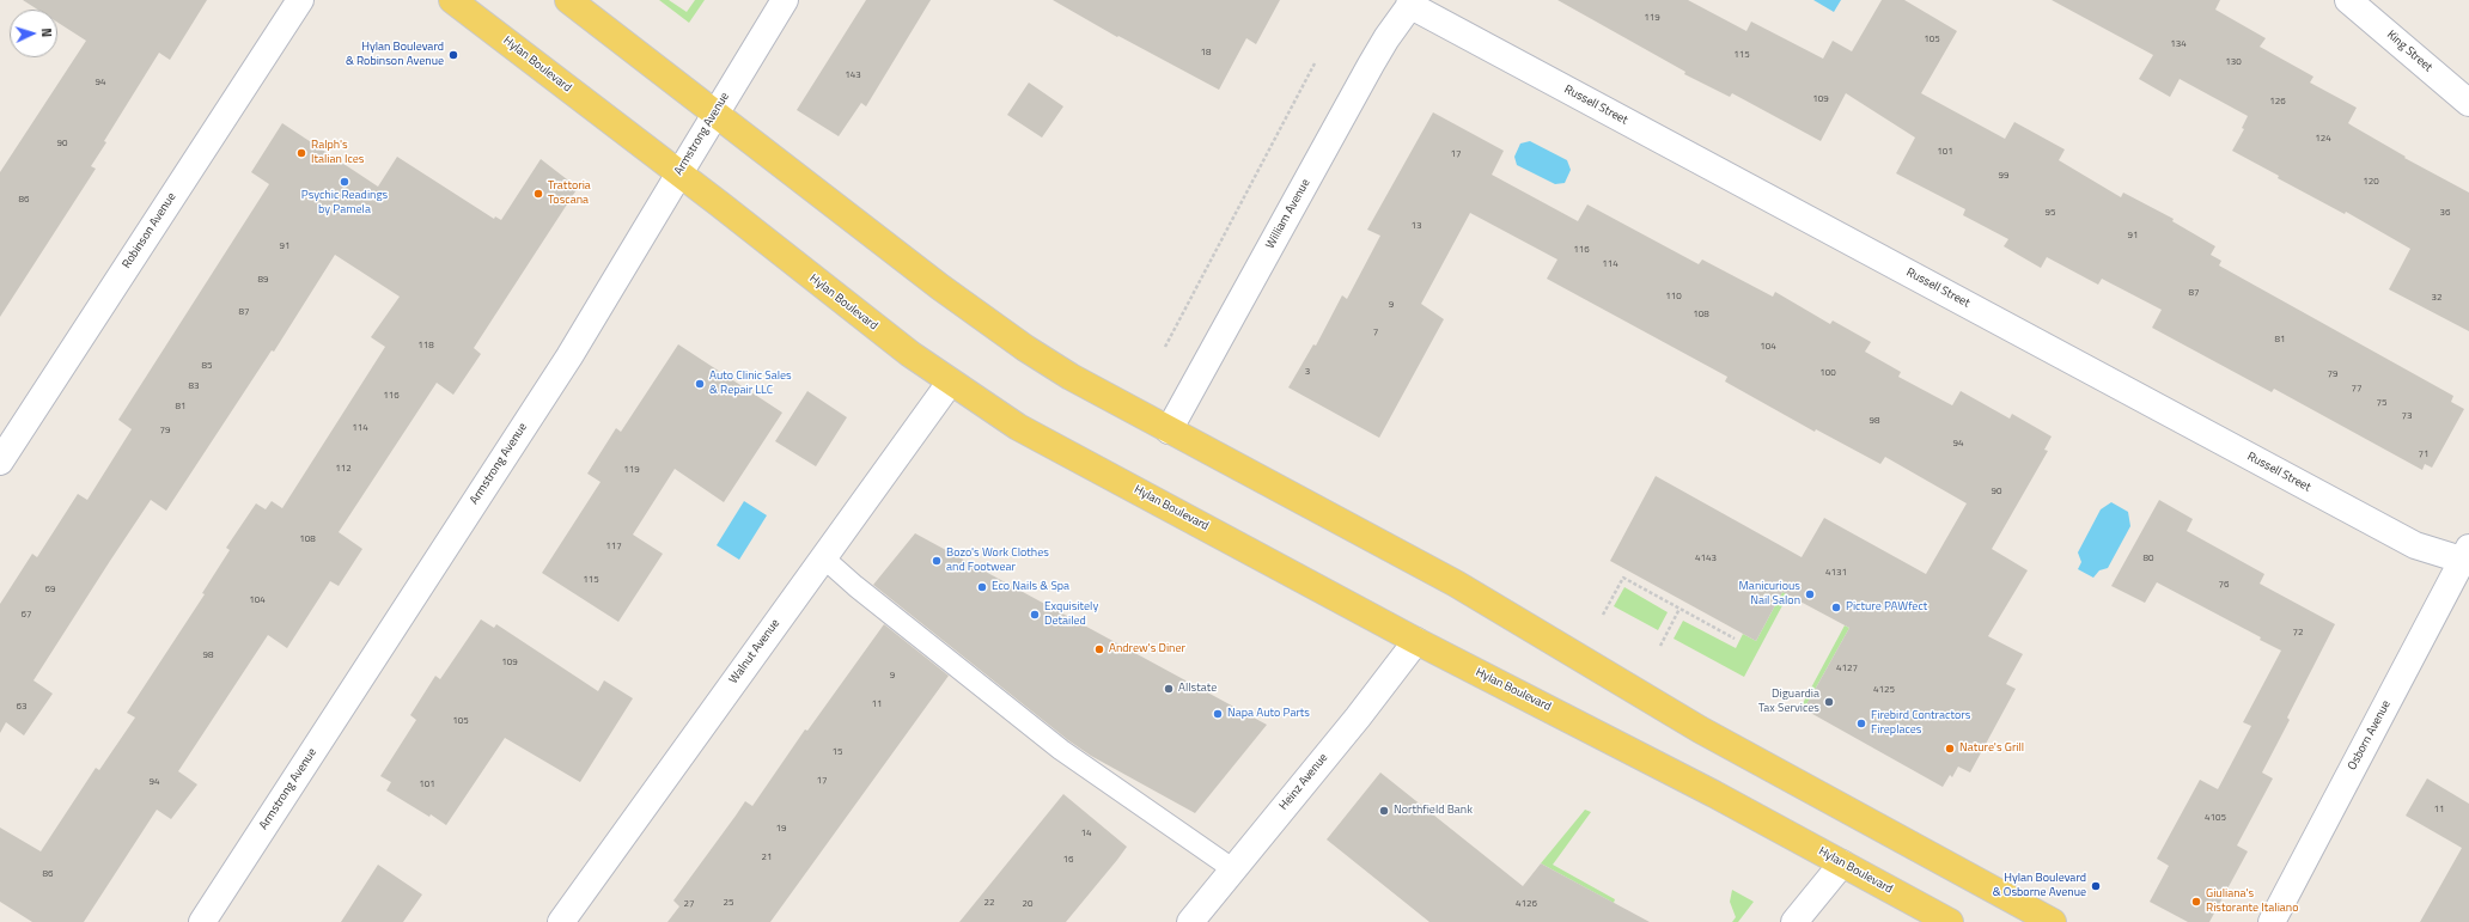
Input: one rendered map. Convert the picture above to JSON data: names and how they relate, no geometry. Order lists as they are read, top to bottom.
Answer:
{
  "streets": {
    "main road": ["Hylan Boulevard"],
    "street": [
      "King Street",
      "Russell Street",
      "Armstrong Avenue",
      "William Avenue",
      "Robinson Avenue",
      "Walnut Avenue",
      "Osborn Avenue",
      "Heinz Avenue"
    ]
  },
  "crossings": [
    ["Hylan Boulevard", "Armstrong Avenue"],
    ["Hylan Boulevard", "Walnut Avenue"],
    ["Hylan Boulevard", "Heinz Avenue"],
    ["Russell Street", "William Avenue"],
    ["Russell Street", "Osborn Avenue"]
  ],
  "places": [
    "Hylan Boulevard & Robinson Avenue",
    "Ralph's Italian Ices",
    "Psychic Readings by Pamela",
    "Trattoria Toscana",
    "Auto Clinic Sales & Repair LLC",
    "Bozo's Work Clothes and Footwear",
    "Eco Nails & Spa",
    "Manicurious Nail Salon",
    "Picture PAWfect",
    "Exquisitely Detailed",
    "Andrew's Diner",
    "Allstate",
    "Diguardia Tax Services",
    "Napa Auto Parts",
    "Firebird Contractors Fireplaces",
    "Nature's Grill",
    "Northfield Bank",
    "Hylan Boulevard & Osborne Avenue",
    "Giuliana's Ristorante Italiano"
  ],
  "house_numbers": [
    "119",
    "105",
    "134",
    "18",
    "115",
    "130",
    "143",
    "94",
    "109",
    "126",
    "124",
    "90",
    "101",
    "17",
    "99",
    "120",
    "86",
    "95",
    "36",
    "13",
    "91",
    "91",
    "116",
    "114",
    "89",
    "87",
    "110",
    "32",
    "9",
    "87",
    "108",
    "7",
    "81",
    "118",
    "104",
    "85",
    "3",
    "100",
    "79",
    "83",
    "77",
    "116",
    "75",
    "81",
    "73",
    "98",
    "114",
    "79",
    "94",
    "71",
    "112",
    "119",
    "90",
    "108",
    "117",
    "4143",
    "80",
    "4131",
    "115",
    "76",
    "69",
    "104",
    "67",
    "72",
    "98",
    "109",
    "4127",
    "9",
    "4125",
    "11",
    "63",
    "105",
    "15",
    "17",
    "94",
    "101",
    "11",
    "4105",
    "19",
    "14",
    "21",
    "16",
    "86",
    "25",
    "22",
    "27",
    "20",
    "4126"
  ],
  "north": "right"
}
